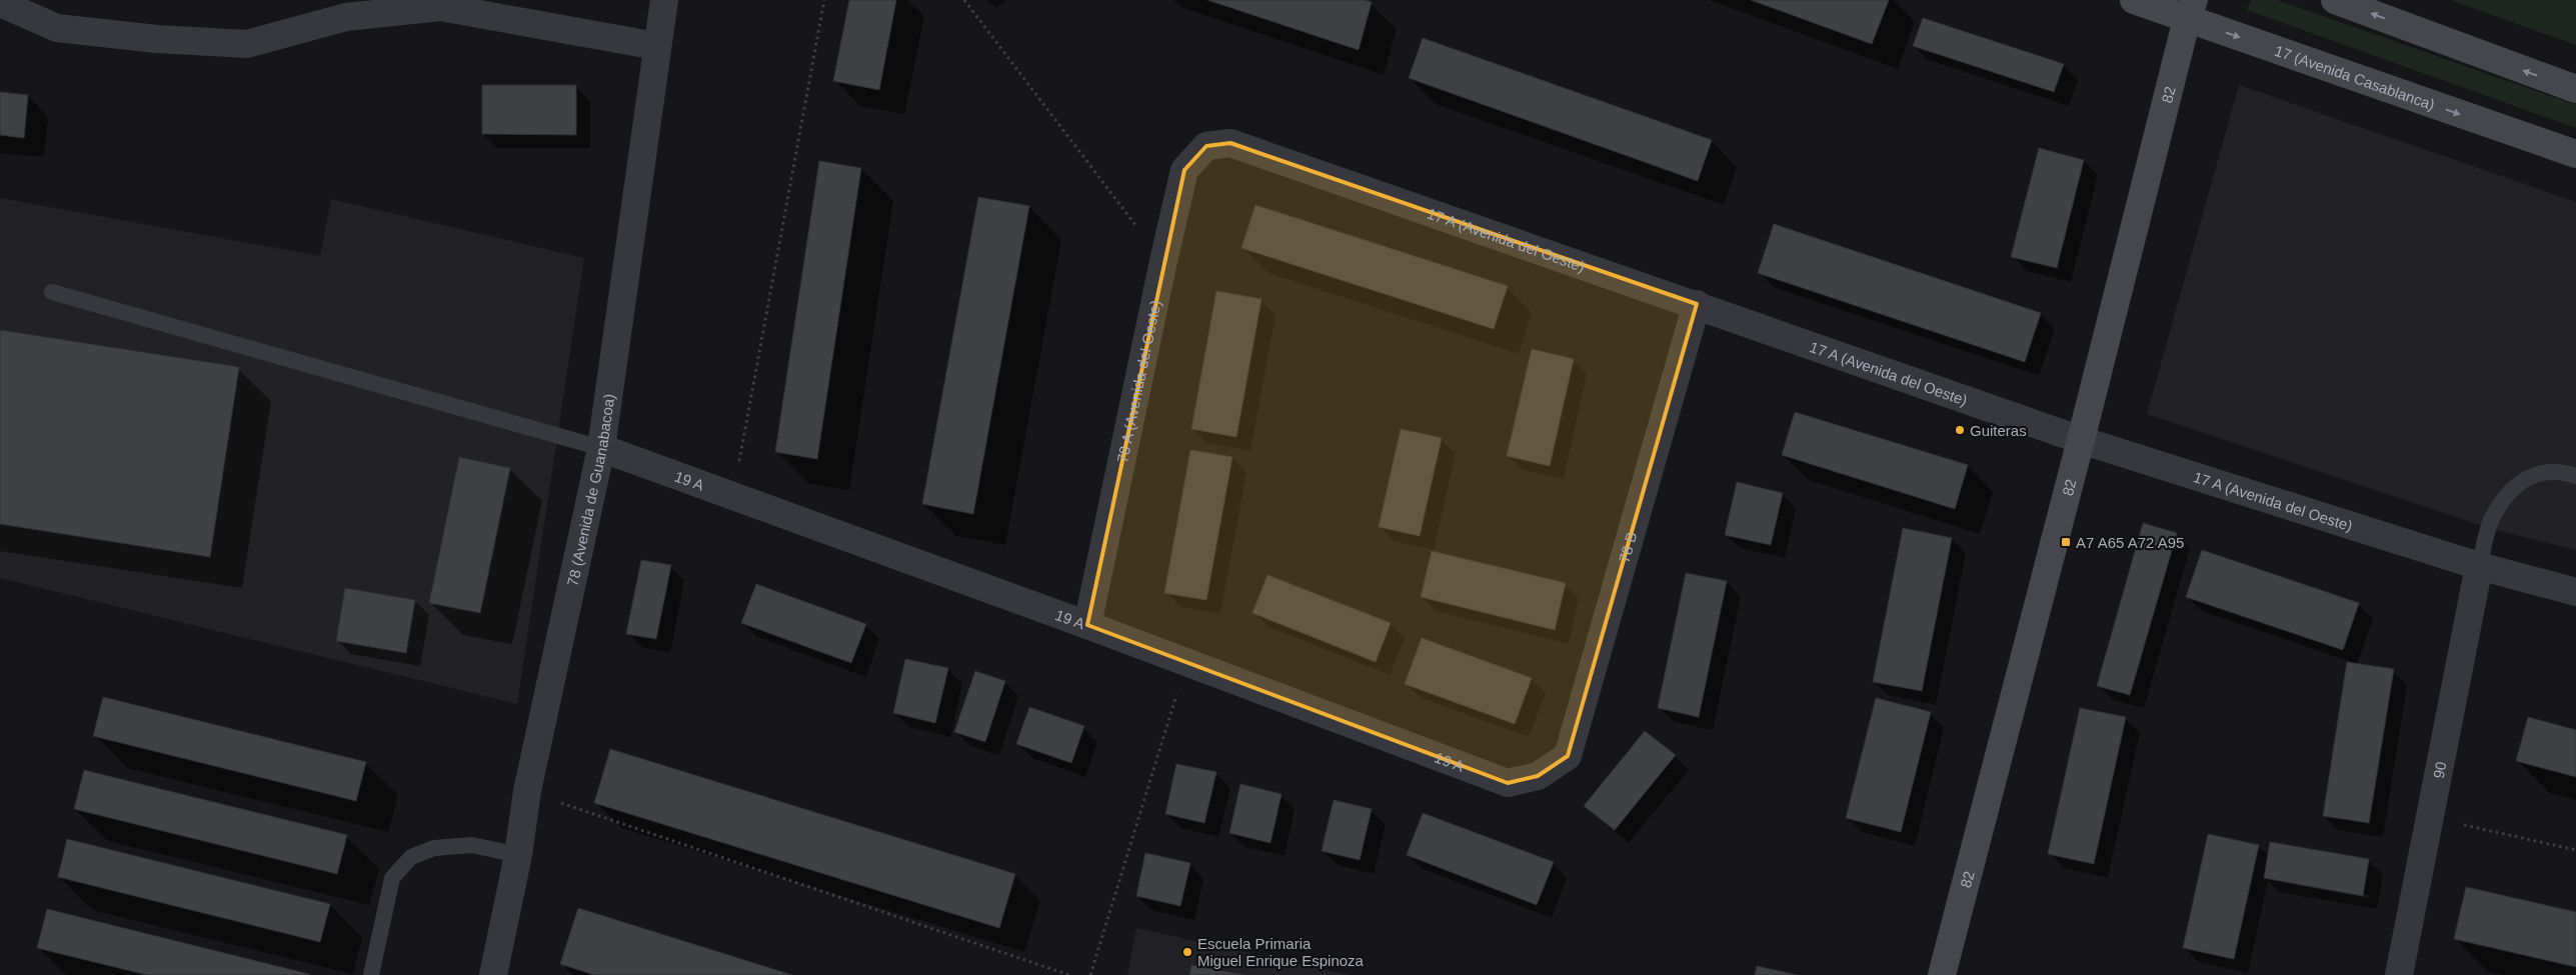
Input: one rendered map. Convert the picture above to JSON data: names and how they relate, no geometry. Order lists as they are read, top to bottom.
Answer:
{
  "streets": {
    "street": [
      "17 (Avenida Casablanca)",
      "82",
      "17 A (Avenida del Oeste)",
      "78 A (Avenida del Oeste)",
      "19 A",
      "78 (Avenida de Guanabacoa)",
      "78 B",
      "90"
    ]
  },
  "crossings": [
    ["17 (Avenida Casablanca)", "82"],
    ["82", "17 A (Avenida del Oeste)"],
    ["17 A (Avenida del Oeste)", "78 A (Avenida del Oeste)"],
    ["17 A (Avenida del Oeste)", "78 B"],
    ["17 A (Avenida del Oeste)", "90"],
    ["78 A (Avenida del Oeste)", "19 A"],
    ["19 A", "78 (Avenida de Guanabacoa)"],
    ["19 A", "78 B"]
  ],
  "places": {
    "other": ["Guiteras", "Escuela Primaria Miguel Enrique Espinoza"],
    "transit": ["A7 A65 A72 A95"]
  }
}
